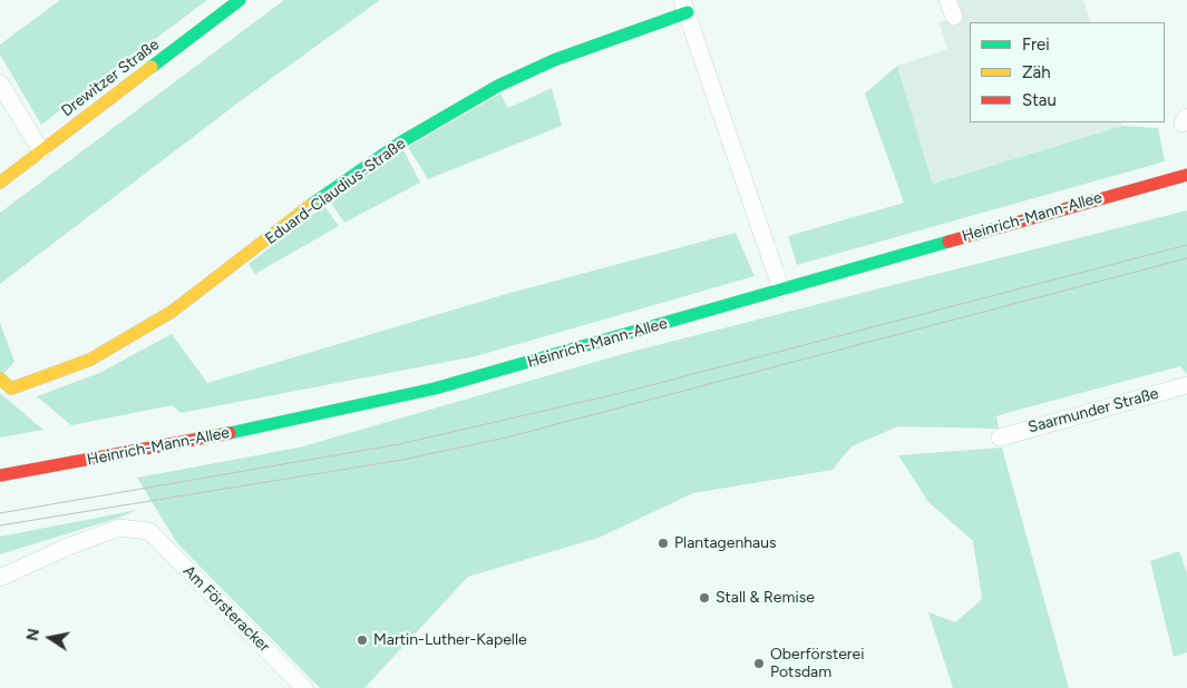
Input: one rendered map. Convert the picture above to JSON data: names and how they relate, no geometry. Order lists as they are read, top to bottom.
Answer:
{
  "streets": {
    "main road": ["Drewitzer Straße", "Eduard-Claudius-Straße", "Heinrich-Mann-Allee"],
    "street": ["Saarmunder Straße", "Am Försteracker"]
  },
  "crossings": [
    ["Eduard-Claudius-Straße", "Heinrich-Mann-Allee"]
  ],
  "places": [
    "Plantagenhaus",
    "Stall & Remise",
    "Martin-Luther-Kapelle",
    "Oberförsterei Potsdam"
  ],
  "legend": ["Frei", "Zäh", "Stau"],
  "north": "left"
}
